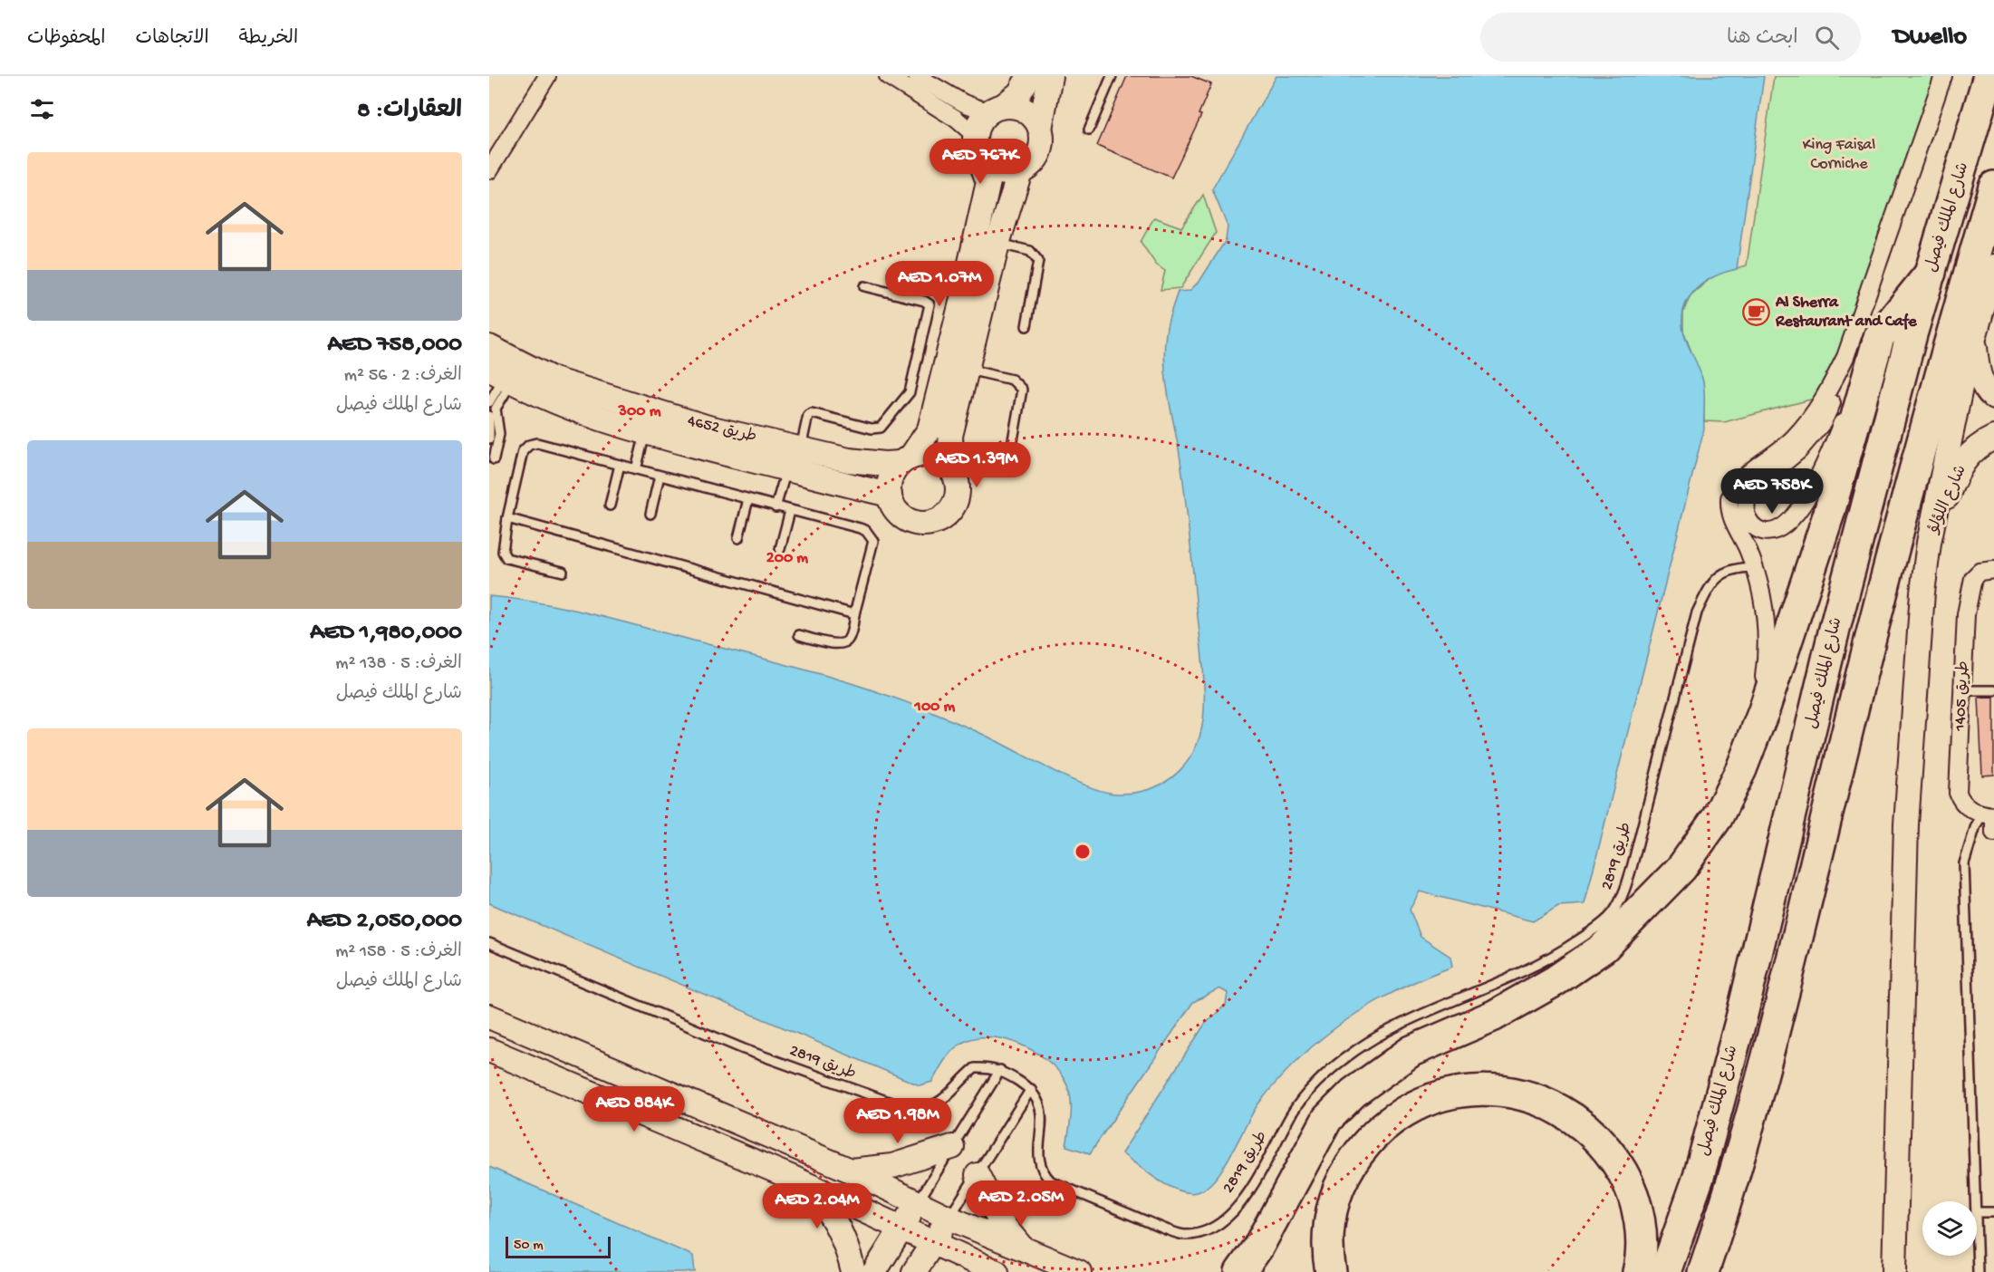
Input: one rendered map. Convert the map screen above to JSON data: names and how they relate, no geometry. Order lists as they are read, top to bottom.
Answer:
{
  "streets": {
    "highway": ["شارع الملك فيصل"],
    "street": ["طريق 4652", "شارع اللؤلؤ", "طريق 1405"],
    "lane": ["طريق 2819"]
  },
  "parks": ["King Faisal Corniche"],
  "places": {
    "cafe": ["Al Sherra Restaurant and Cafe"]
  },
  "scale_bar": "50 m",
  "page": {
    "header": "Dwello",
    "search": "ابحث هنا",
    "nav": ["الخريطة", "الاتجاهات", "المحفوظات"],
    "heading": "العقارات: 8",
    "price": [
      "AED 767K",
      "AED 1.07M",
      "AED 1.39M",
      "AED 758K",
      "AED 884K",
      "AED 1.98M",
      "AED 2.05M",
      "AED 2.04M"
    ],
    "list": [
      {
        "name": "AED 758,000",
        "note": "الغرف: 2 · 56 m² · شارع الملك فيصل"
      },
      {
        "name": "AED 1,980,000",
        "note": "الغرف: 5 · 138 m² · شارع الملك فيصل"
      },
      {
        "name": "AED 2,050,000",
        "note": "الغرف: 5 · 158 m² · شارع الملك فيصل"
      }
    ],
    "scale": "50 m"
  },
  "rings": ["300 m", "200 m", "100 m"]
}
